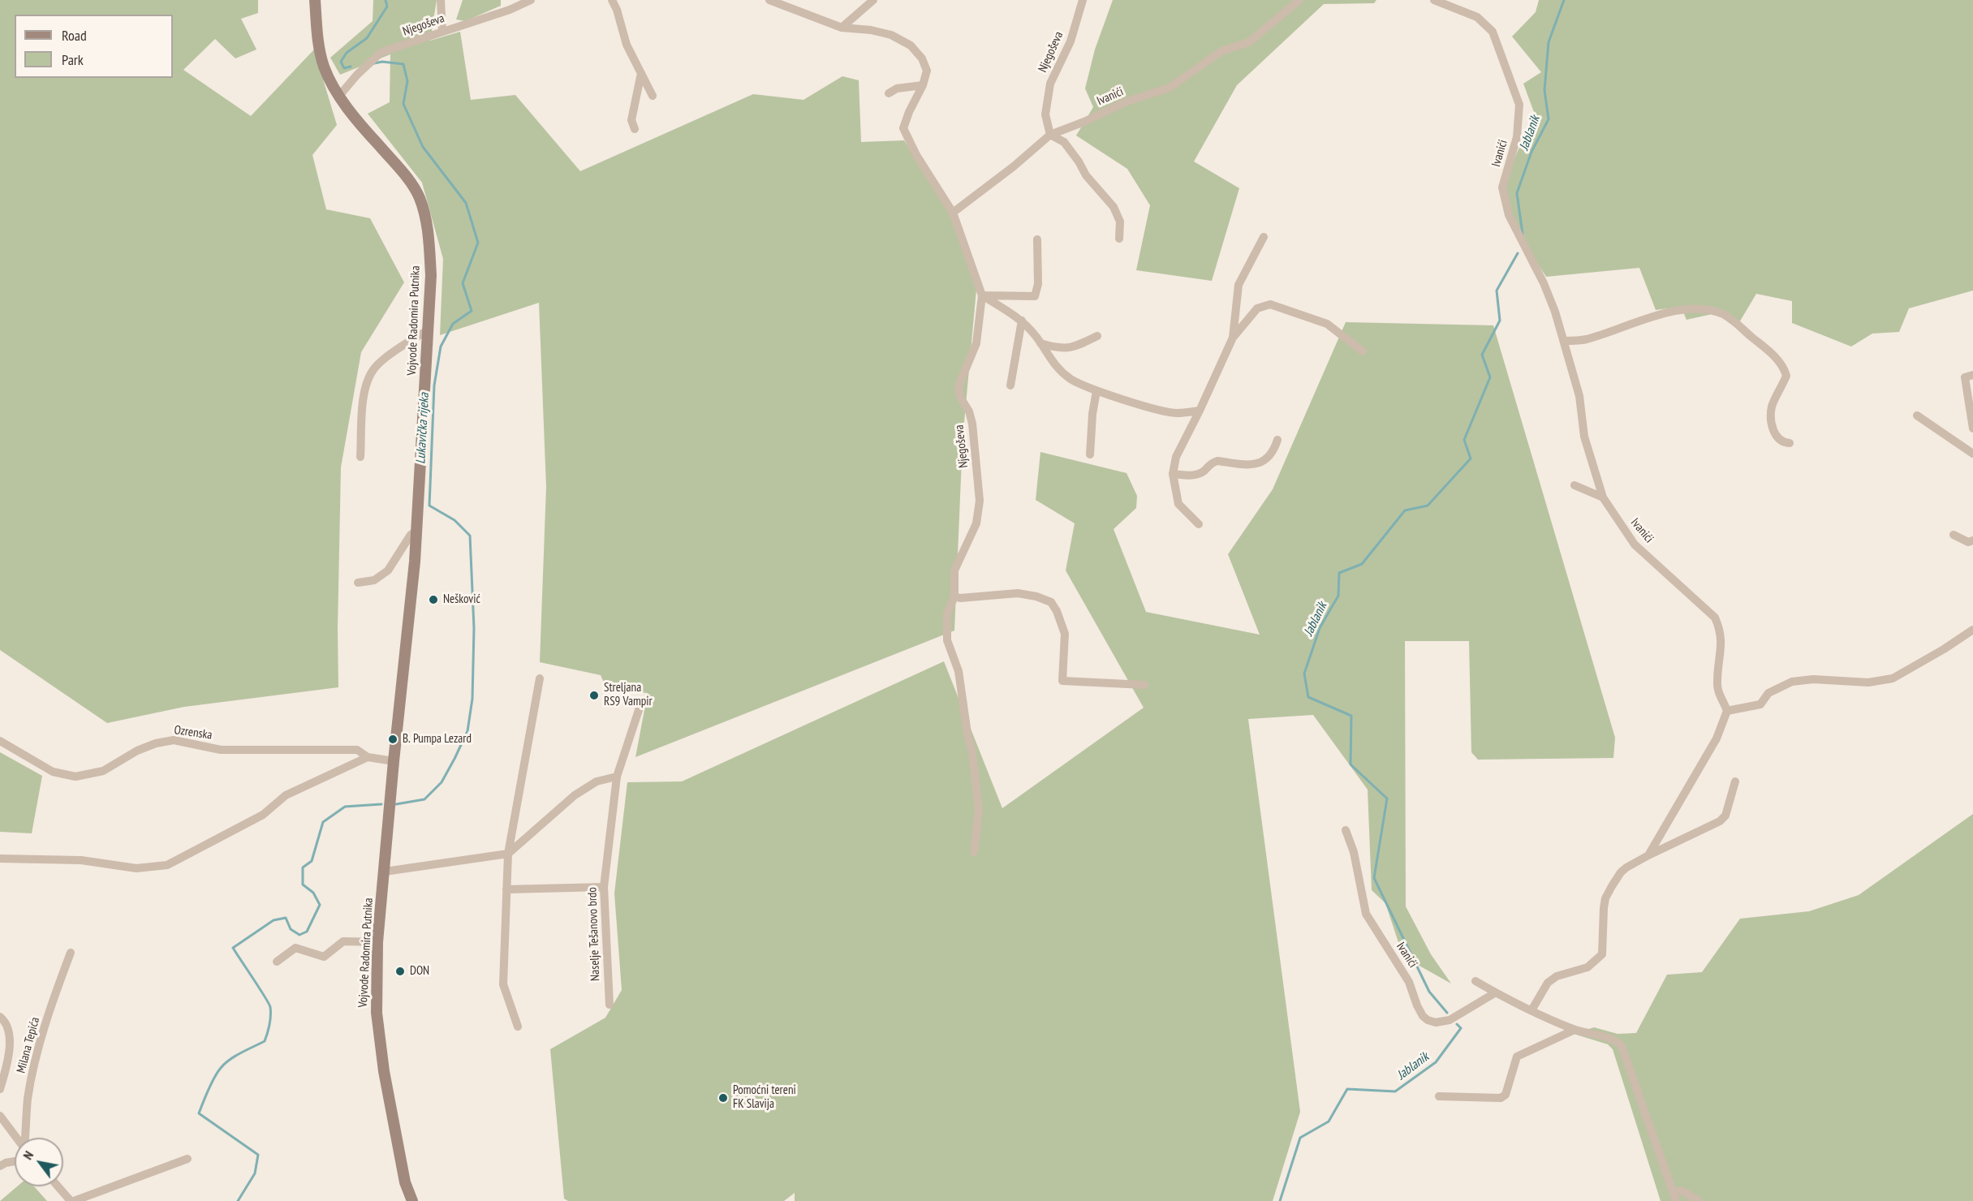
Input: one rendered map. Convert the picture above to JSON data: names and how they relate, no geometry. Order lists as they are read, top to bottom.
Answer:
{
  "streets": {
    "main road": ["Vojvode Radomira Putnika"],
    "street": [
      "Njegoševa",
      "Ivanići",
      "Ozrenska",
      "Naselje Tešanovo brdo",
      "Milana Tepića"
    ]
  },
  "crossings": [
    ["Njegoševa", "Ivanići"],
    ["Njegoševa", "Vojvode Radomira Putnika"]
  ],
  "water": ["Jablanik", "Lukavička rijeka"],
  "places": [
    "Nešković",
    "Streljana RS9 Vampir",
    "B. Pumpa Lezard",
    "DON",
    "Pomoćni tereni FK Slavija"
  ],
  "legend": ["Road", "Park"],
  "north": "top left"
}
